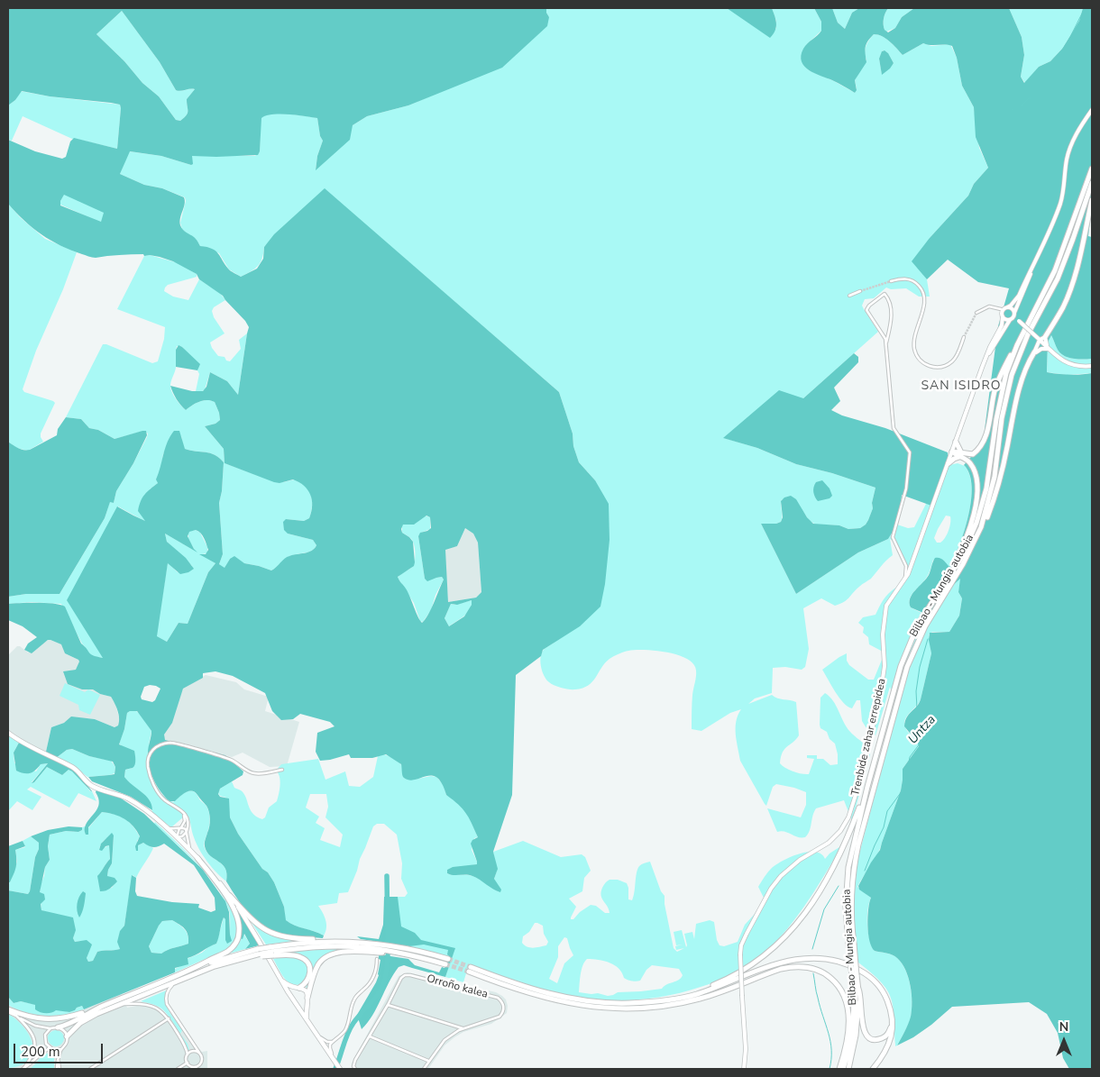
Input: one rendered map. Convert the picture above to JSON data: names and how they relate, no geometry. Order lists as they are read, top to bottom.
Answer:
{
  "streets": {
    "highway": ["Bilbao - Mungia autobia"],
    "street": ["Trenbide zahar errepidea", "Orroño kalea"]
  },
  "districts": ["SAN ISIDRO"],
  "water": ["Untza"],
  "scale_bar": "200 m",
  "north": "top"
}
